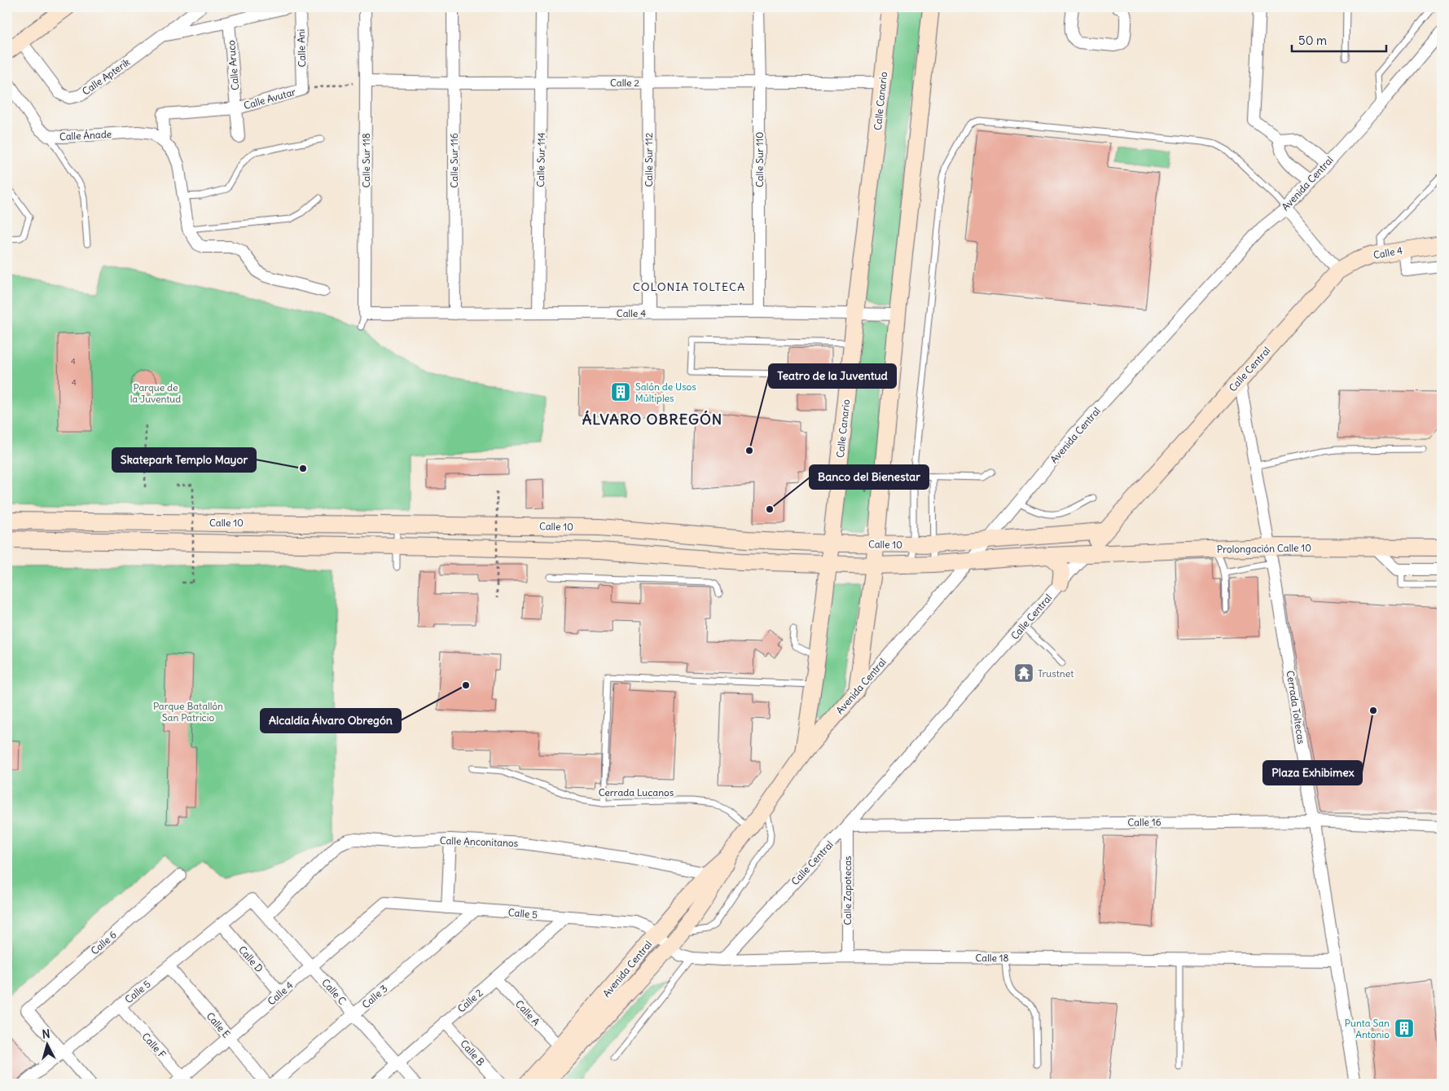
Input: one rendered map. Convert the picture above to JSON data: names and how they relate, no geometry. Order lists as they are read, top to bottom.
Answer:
{
  "streets": {
    "street": [
      "Calle Ani",
      "Calle Aruco",
      "Calle Apterik",
      "Calle 2",
      "Calle Avutar",
      "Calle Canario",
      "Calle Ánade",
      "Calle Sur 114",
      "Calle Sur 112",
      "Calle Sur 110",
      "Calle Sur 118",
      "Calle Sur 116",
      "Avenida Central",
      "Calle 4",
      "Calle Central",
      "Calle 10",
      "Prolongación Calle 10",
      "Cerrada Toltecas",
      "Calle 16",
      "Calle Anconitanos",
      "Calle Zapotecas",
      "Calle 5",
      "Calle 6",
      "Calle 18",
      "Calle D",
      "Calle C",
      "Calle 3",
      "Calle A",
      "Calle E",
      "Calle F",
      "Calle B"
    ],
    "lane": ["Cerrada Lucanos"]
  },
  "crossings": [
    ["Calle Ani", "Calle Avutar"],
    ["Calle Aruco", "Calle Avutar"],
    ["Calle 2", "Calle Canario"],
    ["Calle 2", "Calle Sur 114"],
    ["Calle 2", "Calle Sur 112"],
    ["Calle 2", "Calle Sur 110"],
    ["Calle 2", "Calle Sur 118"],
    ["Calle 2", "Calle Sur 116"],
    ["Calle 2", "Calle 5"],
    ["Calle 2", "Calle C"],
    ["Calle 2", "Calle A"],
    ["Calle 2", "Calle B"],
    ["Calle Canario", "Avenida Central"],
    ["Calle Canario", "Calle 4"],
    ["Calle Canario", "Calle 10"],
    ["Calle Sur 114", "Calle 4"],
    ["Calle Sur 112", "Calle 4"],
    ["Calle Sur 110", "Calle 4"],
    ["Calle Sur 118", "Calle 4"],
    ["Calle Sur 116", "Calle 4"],
    ["Avenida Central", "Calle 10"],
    ["Avenida Central", "Cerrada Lucanos"],
    ["Avenida Central", "Calle Anconitanos"],
    ["Avenida Central", "Calle 5"],
    ["Avenida Central", "Calle 18"],
    ["Avenida Central", "Calle A"],
    ["Calle 4", "Calle Central"],
    ["Calle 4", "Calle 5"],
    ["Calle 4", "Calle D"],
    ["Calle 4", "Calle C"],
    ["Calle 4", "Calle E"],
    ["Calle 4", "Calle F"],
    ["Calle Central", "Calle 10"],
    ["Calle Central", "Prolongación Calle 10"],
    ["Calle Central", "Cerrada Toltecas"],
    ["Calle Central", "Calle 16"],
    ["Calle Central", "Calle Zapotecas"],
    ["Calle Central", "Calle 18"],
    ["Calle 10", "Prolongación Calle 10"],
    ["Prolongación Calle 10", "Cerrada Toltecas"],
    ["Cerrada Toltecas", "Calle 16"],
    ["Cerrada Toltecas", "Calle 18"],
    ["Calle 16", "Calle Zapotecas"],
    ["Calle Anconitanos", "Calle C"],
    ["Calle Zapotecas", "Calle 18"],
    ["Calle 5", "Calle 6"],
    ["Calle 5", "Calle 18"],
    ["Calle 5", "Calle D"],
    ["Calle 5", "Calle C"],
    ["Calle 5", "Calle 3"],
    ["Calle 5", "Calle E"],
    ["Calle 5", "Calle F"],
    ["Calle C", "Calle 3"]
  ],
  "districts": ["COLONIA TOLTECA", "ÁLVARO OBREGÓN"],
  "parks": ["Parque de la Juventud", "Parque Batallón San Patricio"],
  "places": {
    "building": ["Salón de Usos Múltiples", "Punta San Antonio"],
    "other": [
      "Teatro de la Juventud",
      "Skatepark Templo Mayor",
      "Banco del Bienestar",
      "Alcaldía Álvaro Obregón",
      "Plaza Exhibimex"
    ],
    "temple": ["Trustnet"]
  },
  "house_numbers": ["4", "4"],
  "scale_bar": "50 m",
  "north": "top"
}
